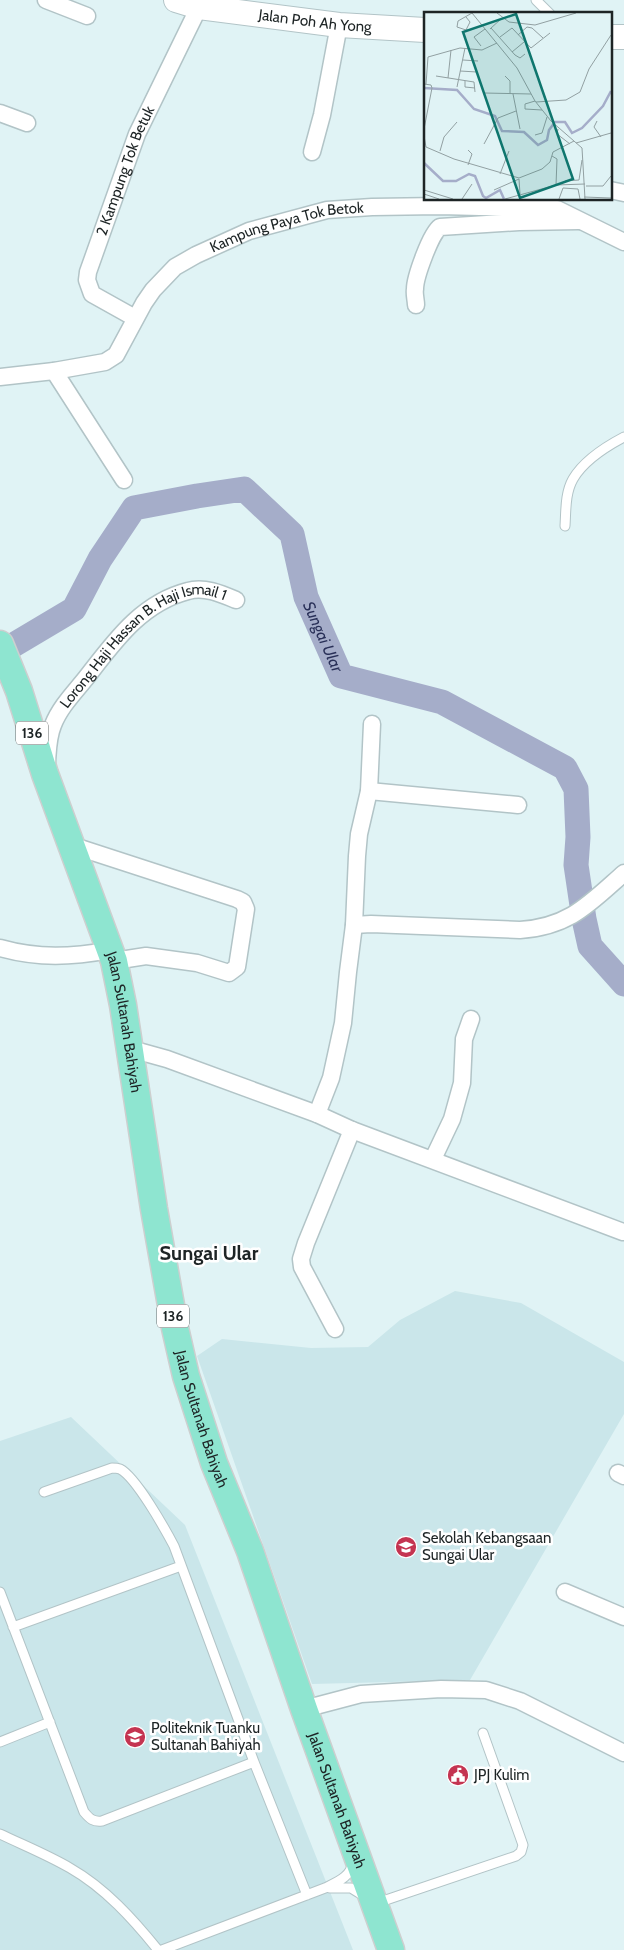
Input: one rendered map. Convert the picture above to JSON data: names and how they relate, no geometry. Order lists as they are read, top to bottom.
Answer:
{
  "streets": {
    "main road": ["Jalan Poh Ah Yong", "136", "Jalan Sultanah Bahiyah"],
    "street": ["2 Kampung Tok Betuk", "Kampung Paya Tok Betok", "Lorong Haji Hassan B. Haji Ismail 1"]
  },
  "crossings": [
    ["Jalan Poh Ah Yong", "2 Kampung Tok Betuk"],
    ["2 Kampung Tok Betuk", "Kampung Paya Tok Betok"],
    ["Lorong Haji Hassan B. Haji Ismail 1", "Jalan Sultanah Bahiyah"]
  ],
  "districts": ["Sungai Ular"],
  "water": ["Sungai Ular"],
  "places": {
    "school or university": ["Sekolah Kebangsaan Sungai Ular", "Politeknik Tuanku Sultanah Bahiyah"],
    "public building": ["JPJ Kulim"]
  }
}
